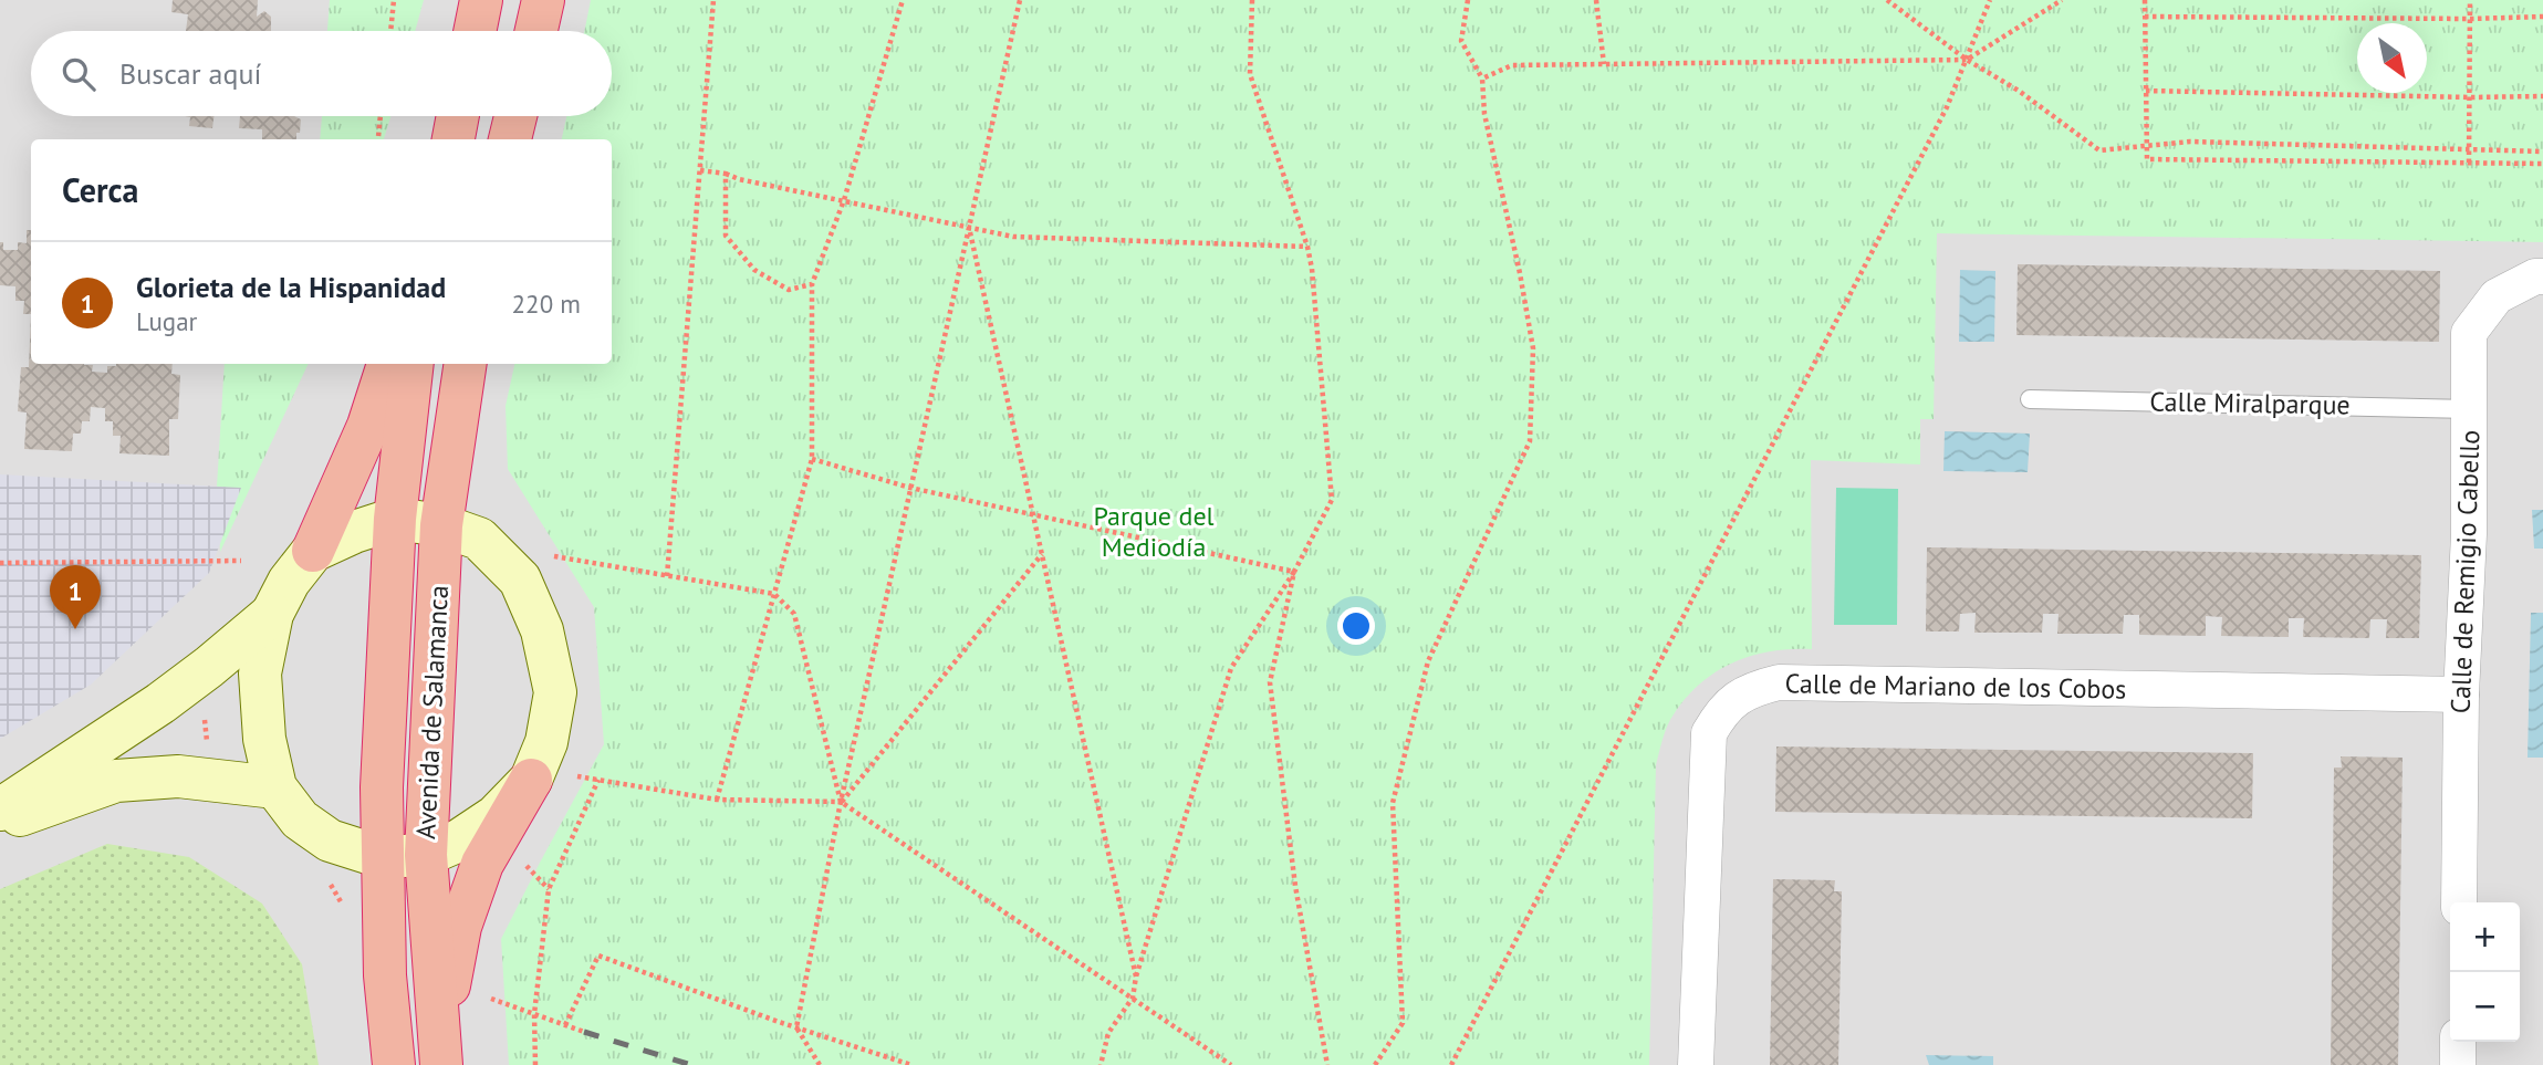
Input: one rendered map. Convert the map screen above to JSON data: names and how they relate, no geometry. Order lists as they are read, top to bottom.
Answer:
{
  "streets": {
    "highway": ["Avenida de Salamanca"],
    "street": ["Calle de Remigio Cabello", "Calle de Mariano de los Cobos"],
    "lane": ["Calle Miralparque"]
  },
  "crossings": [
    ["Calle Miralparque", "Calle de Remigio Cabello"],
    ["Calle de Remigio Cabello", "Calle de Mariano de los Cobos"]
  ],
  "parks": ["Parque del Mediodía"],
  "north": "bottom right",
  "page": {
    "search": "Buscar aquí",
    "heading": "Cerca",
    "list": [
      {
        "mark": "1",
        "name": "Glorieta de la Hispanidad",
        "note": "Lugar",
        "value": "220 m"
      }
    ],
    "pins": "1",
    "map_buttons": ["+", "−"]
  }
}
